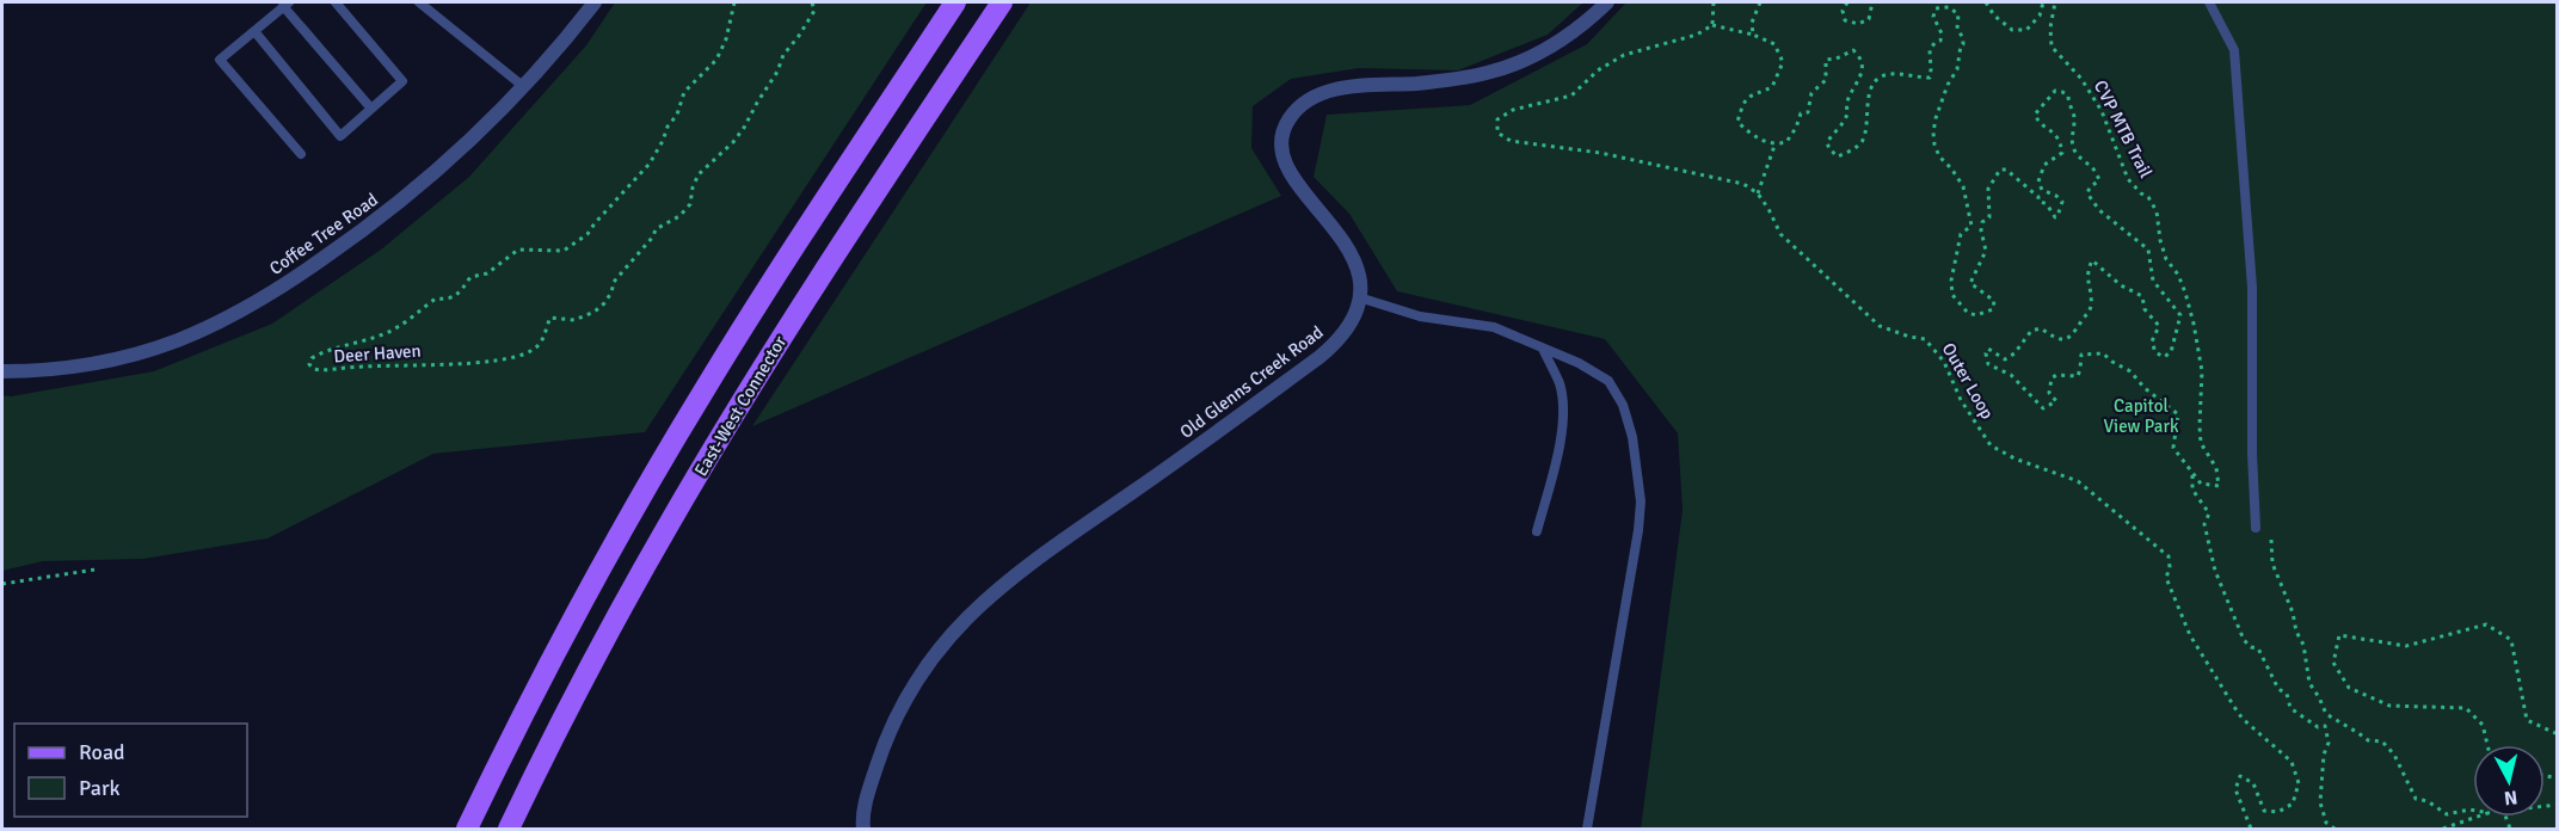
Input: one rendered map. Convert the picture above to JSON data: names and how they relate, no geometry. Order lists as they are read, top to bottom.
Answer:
{
  "streets": {
    "main road": ["East-West Connector"],
    "street": ["Coffee Tree Road", "Old Glenns Creek Road"],
    "path": ["CVP MTB Trail", "Deer Haven", "Outer Loop"]
  },
  "parks": ["Capitol View Park"],
  "legend": ["Road", "Park"],
  "north": "bottom"
}
